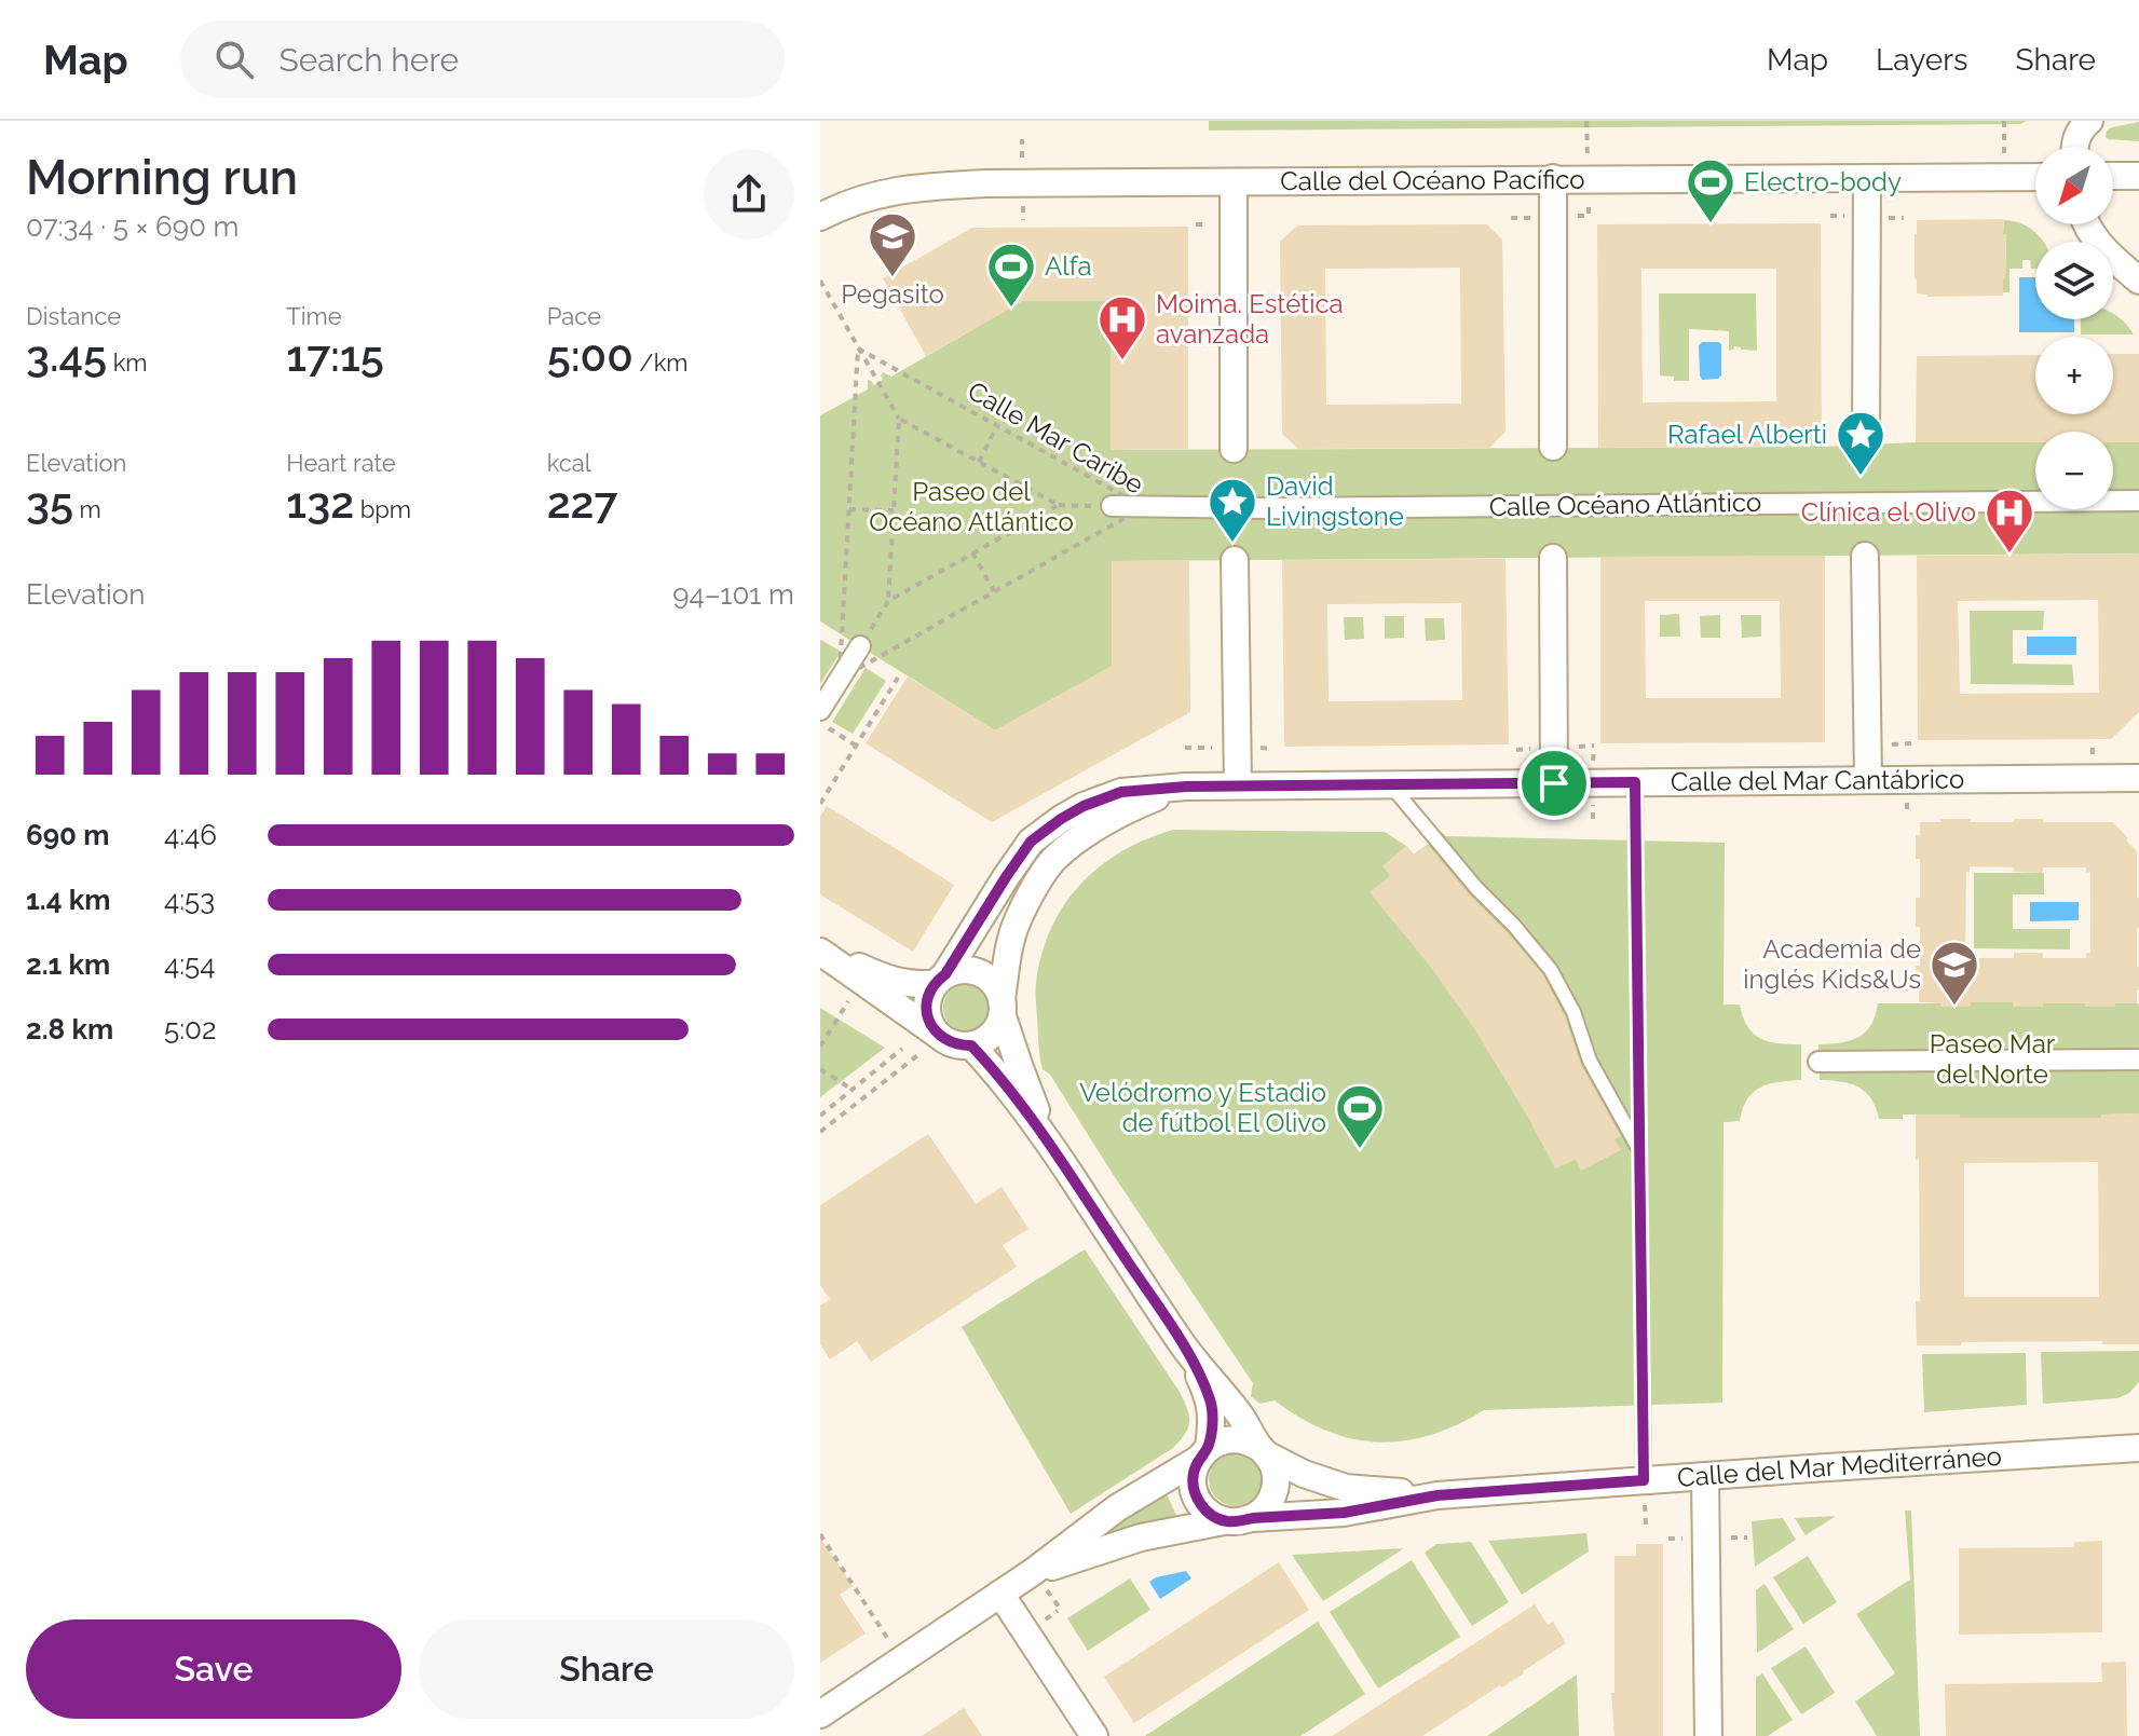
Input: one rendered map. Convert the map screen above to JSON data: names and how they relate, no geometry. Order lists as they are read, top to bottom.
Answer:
{
  "streets": {
    "street": [
      "Calle del Océano Pacífico",
      "Calle Océano Atlántico",
      "Calle del Mar Cantábrico",
      "Calle del Mar Mediterráneo"
    ],
    "path": ["Calle Mar Caribe"]
  },
  "crossings": [
    ["Calle Mar Caribe", "Calle Océano Atlántico"]
  ],
  "parks": ["Paseo del Océano Atlántico", "Paseo Mar del Norte"],
  "places": {
    "sports": ["Electro-body", "Alfa", "Velódromo y Estadio de fútbol El Olivo"],
    "school or university": ["Pegasito", "Academia de inglés Kids&Us"],
    "hospital": ["Moima. Estética avanzada", "Clínica el Olivo"],
    "place": ["Rafael Alberti", "David Livingstone"]
  },
  "north": "bottom left",
  "page": {
    "header": "Map",
    "search": "Search here",
    "nav": ["Map", "Layers", "Share"],
    "heading": ["Morning run", "07:34 · 5 × 690 m"],
    "map_buttons": ["+", "−"],
    "stats": [
      ["Distance", "3.45 km"],
      ["Time", "17:15"],
      ["Pace", "5:00 /km"],
      ["Elevation", "35 m"],
      ["Heart rate", "132 bpm"],
      ["kcal", "227"]
    ],
    "chart": ["Elevation", "94–101 m"],
    "list": [
      {
        "name": "690 m",
        "note": "4:46"
      },
      {
        "name": "1.4 km",
        "note": "4:53"
      },
      {
        "name": "2.1 km",
        "note": "4:54"
      },
      {
        "name": "2.8 km",
        "note": "5:02"
      }
    ],
    "buttons": ["Save", "Share"]
  }
}
